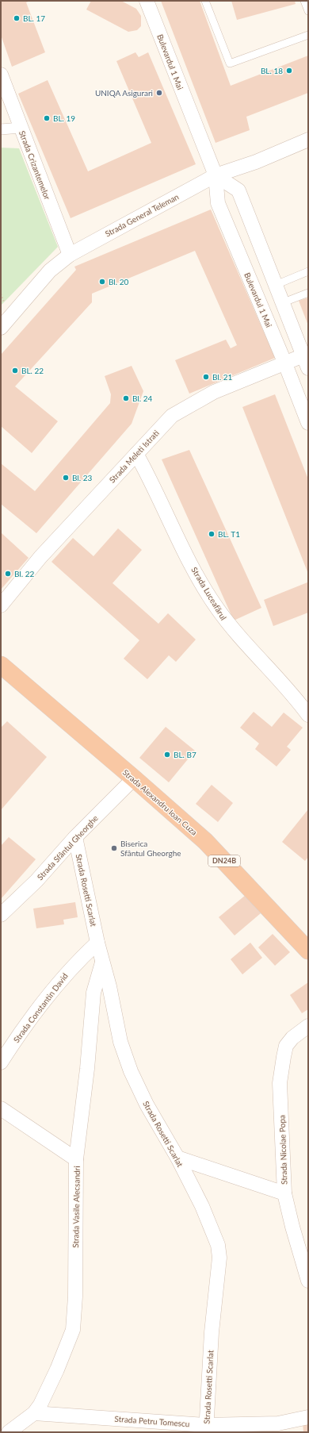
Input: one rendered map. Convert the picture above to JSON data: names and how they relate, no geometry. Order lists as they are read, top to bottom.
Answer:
{
  "streets": {
    "highway": ["Strada Alexandru Ioan Cuza", "DN24B"],
    "street": [
      "Bulevardul 1 Mai",
      "Strada Crizantemelor",
      "Strada General Teleman",
      "Strada Meleti Istrati",
      "Strada Luceafărul",
      "Strada Sfântul Gheorghe",
      "Strada Rosetti Scarlat",
      "Strada Constantin David",
      "Strada Nicolae Popa",
      "Strada Vasile Alecsandri",
      "Strada Petru Tomescu"
    ]
  },
  "crossings": [
    ["Bulevardul 1 Mai", "Strada General Teleman"],
    ["Bulevardul 1 Mai", "Strada Meleti Istrati"],
    ["Strada Crizantemelor", "Strada General Teleman"],
    ["Strada Meleti Istrati", "Strada Luceafărul"],
    ["Strada Alexandru Ioan Cuza", "Strada Sfântul Gheorghe"],
    ["Strada Sfântul Gheorghe", "Strada Rosetti Scarlat"],
    ["Strada Rosetti Scarlat", "Strada Constantin David"],
    ["Strada Rosetti Scarlat", "Strada Vasile Alecsandri"],
    ["Strada Rosetti Scarlat", "Strada Petru Tomescu"],
    ["Strada Vasile Alecsandri", "Strada Petru Tomescu"]
  ],
  "places": [
    "BL. 17",
    "BL. 18",
    "UNIQA Asigurari",
    "BL. 19",
    "Bl. 20",
    "BL. 22",
    "Bl. 21",
    "Bl. 24",
    "Bl. 23",
    "BL. T1",
    "Bl. 22",
    "BL. B7",
    "Biserica Sfântul Gheorghe"
  ]
}
